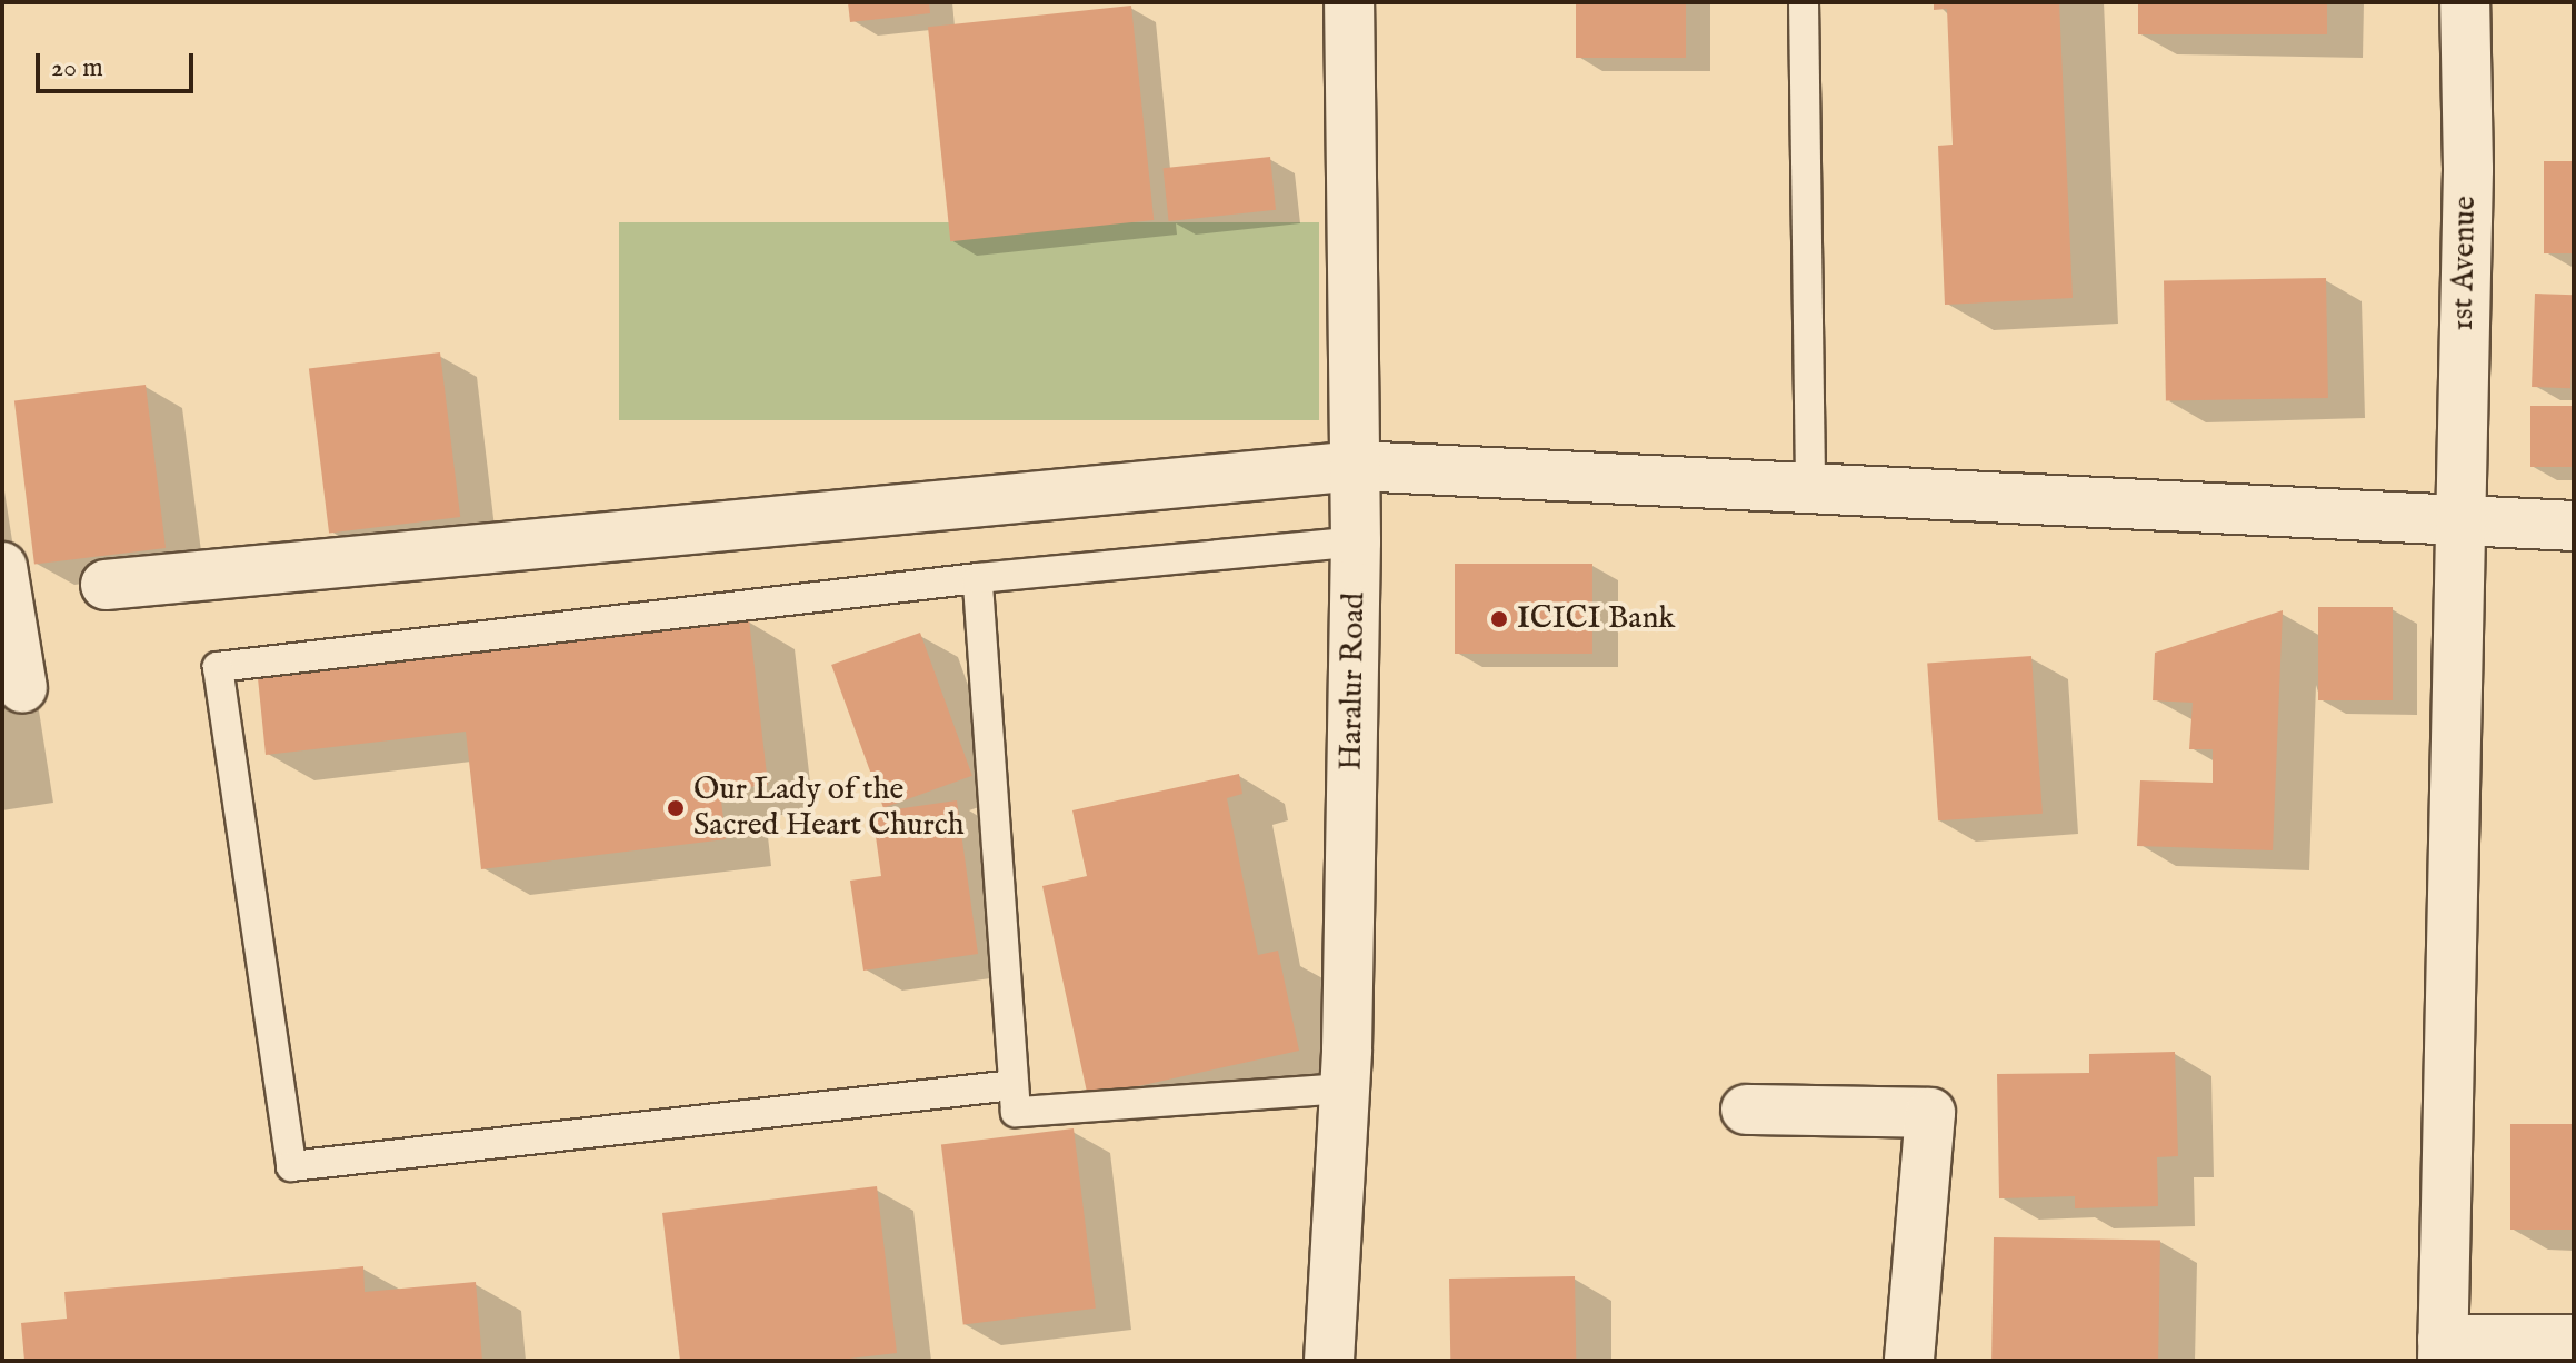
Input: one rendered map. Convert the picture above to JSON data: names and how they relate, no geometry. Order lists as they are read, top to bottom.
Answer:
{
  "streets": {
    "street": ["1st Avenue", "Haralur Road"]
  },
  "places": ["ICICI Bank", "Our Lady of the Sacred Heart Church"],
  "scale_bar": "20 m"
}
